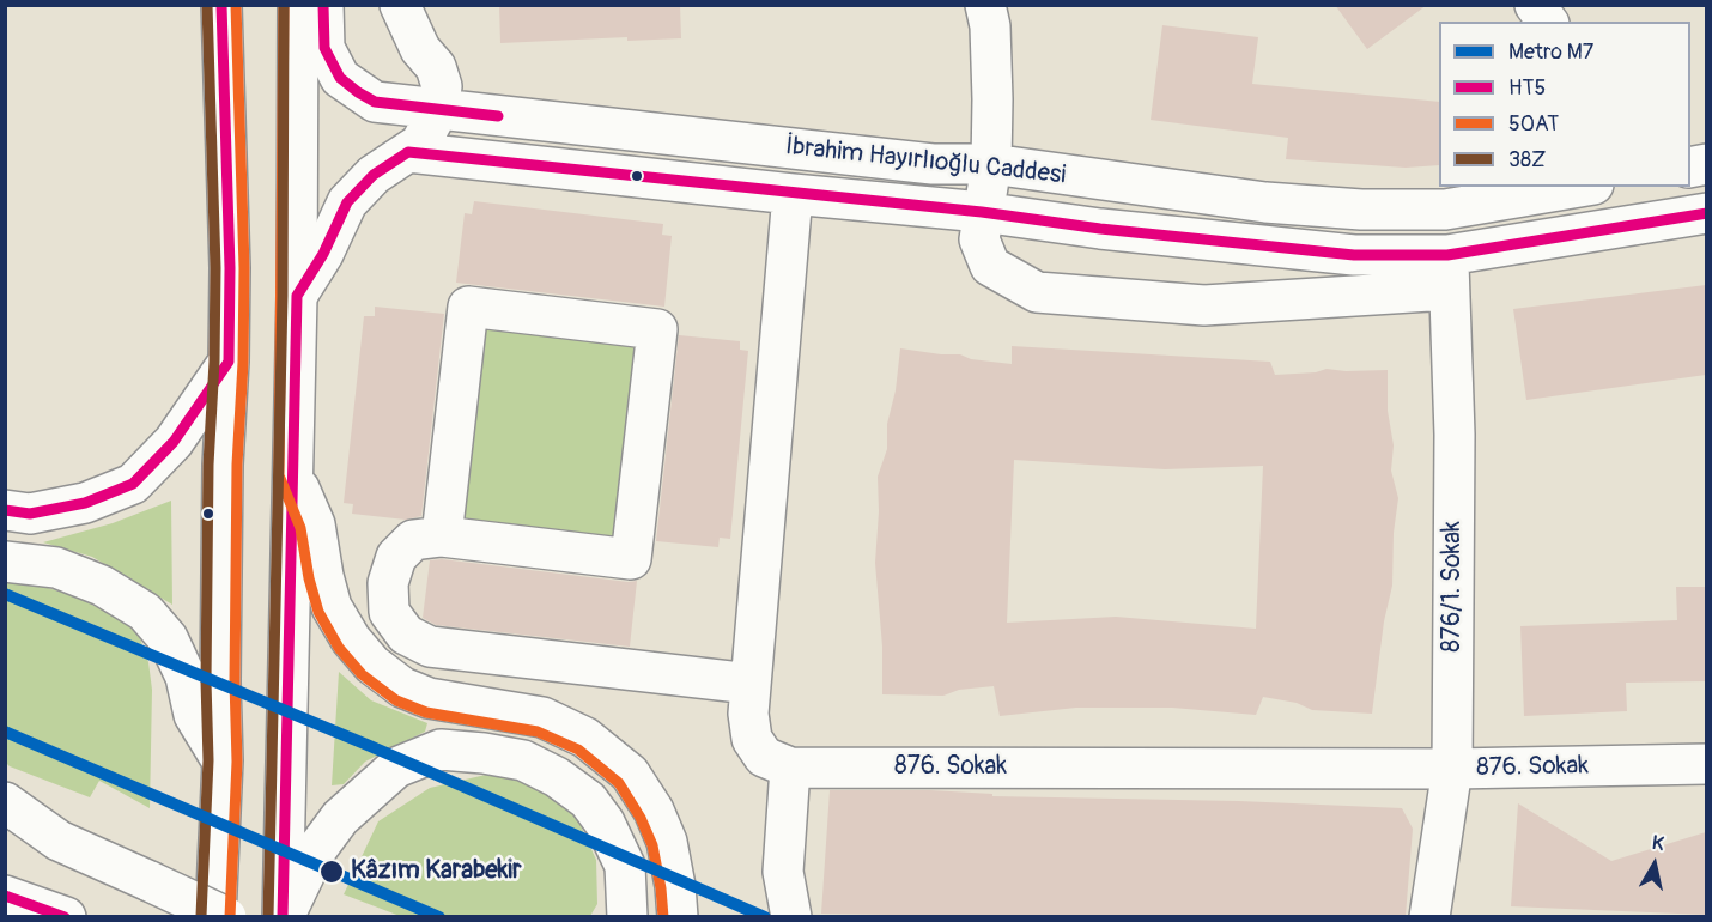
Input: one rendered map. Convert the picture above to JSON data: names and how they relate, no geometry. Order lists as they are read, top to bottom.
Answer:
{
  "streets": {
    "street": ["İbrahim Hayırlıoğlu Caddesi", "876/1. Sokak", "876. Sokak"]
  },
  "crossings": [
    ["İbrahim Hayırlıoğlu Caddesi", "876/1. Sokak"],
    ["İbrahim Hayırlıoğlu Caddesi", "876. Sokak"],
    ["876/1. Sokak", "876. Sokak"]
  ],
  "places": ["Kâzım Karabekir"],
  "lines": [
    "transit line HT5",
    "transit line 50AT",
    "transit line 38Z",
    "metro line M7"
  ],
  "legend": [
    "Metro M7",
    "HT5",
    "50AT",
    "38Z"
  ],
  "north": "top"
}
